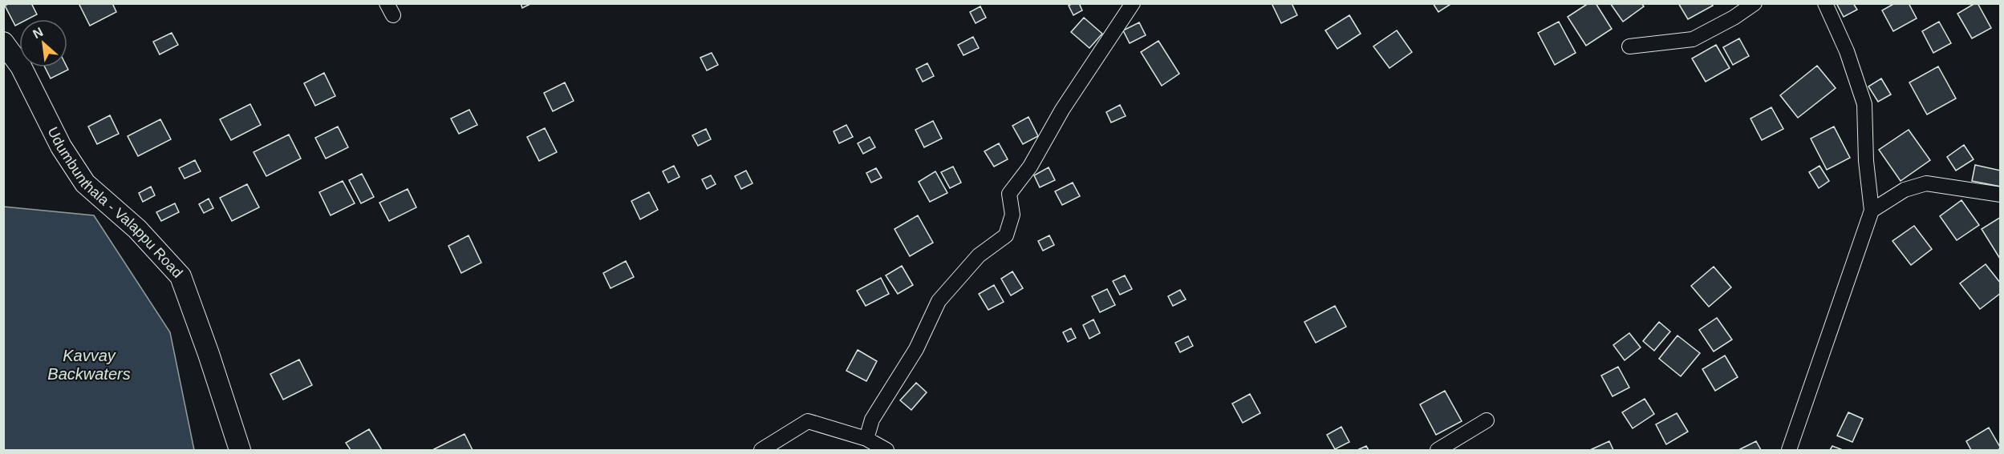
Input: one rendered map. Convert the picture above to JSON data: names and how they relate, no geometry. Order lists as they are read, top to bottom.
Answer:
{
  "streets": {
    "main road": ["Udumbunthala - Valappu Road"]
  },
  "water": ["Kavvay Backwaters"],
  "north": "top left"
}
